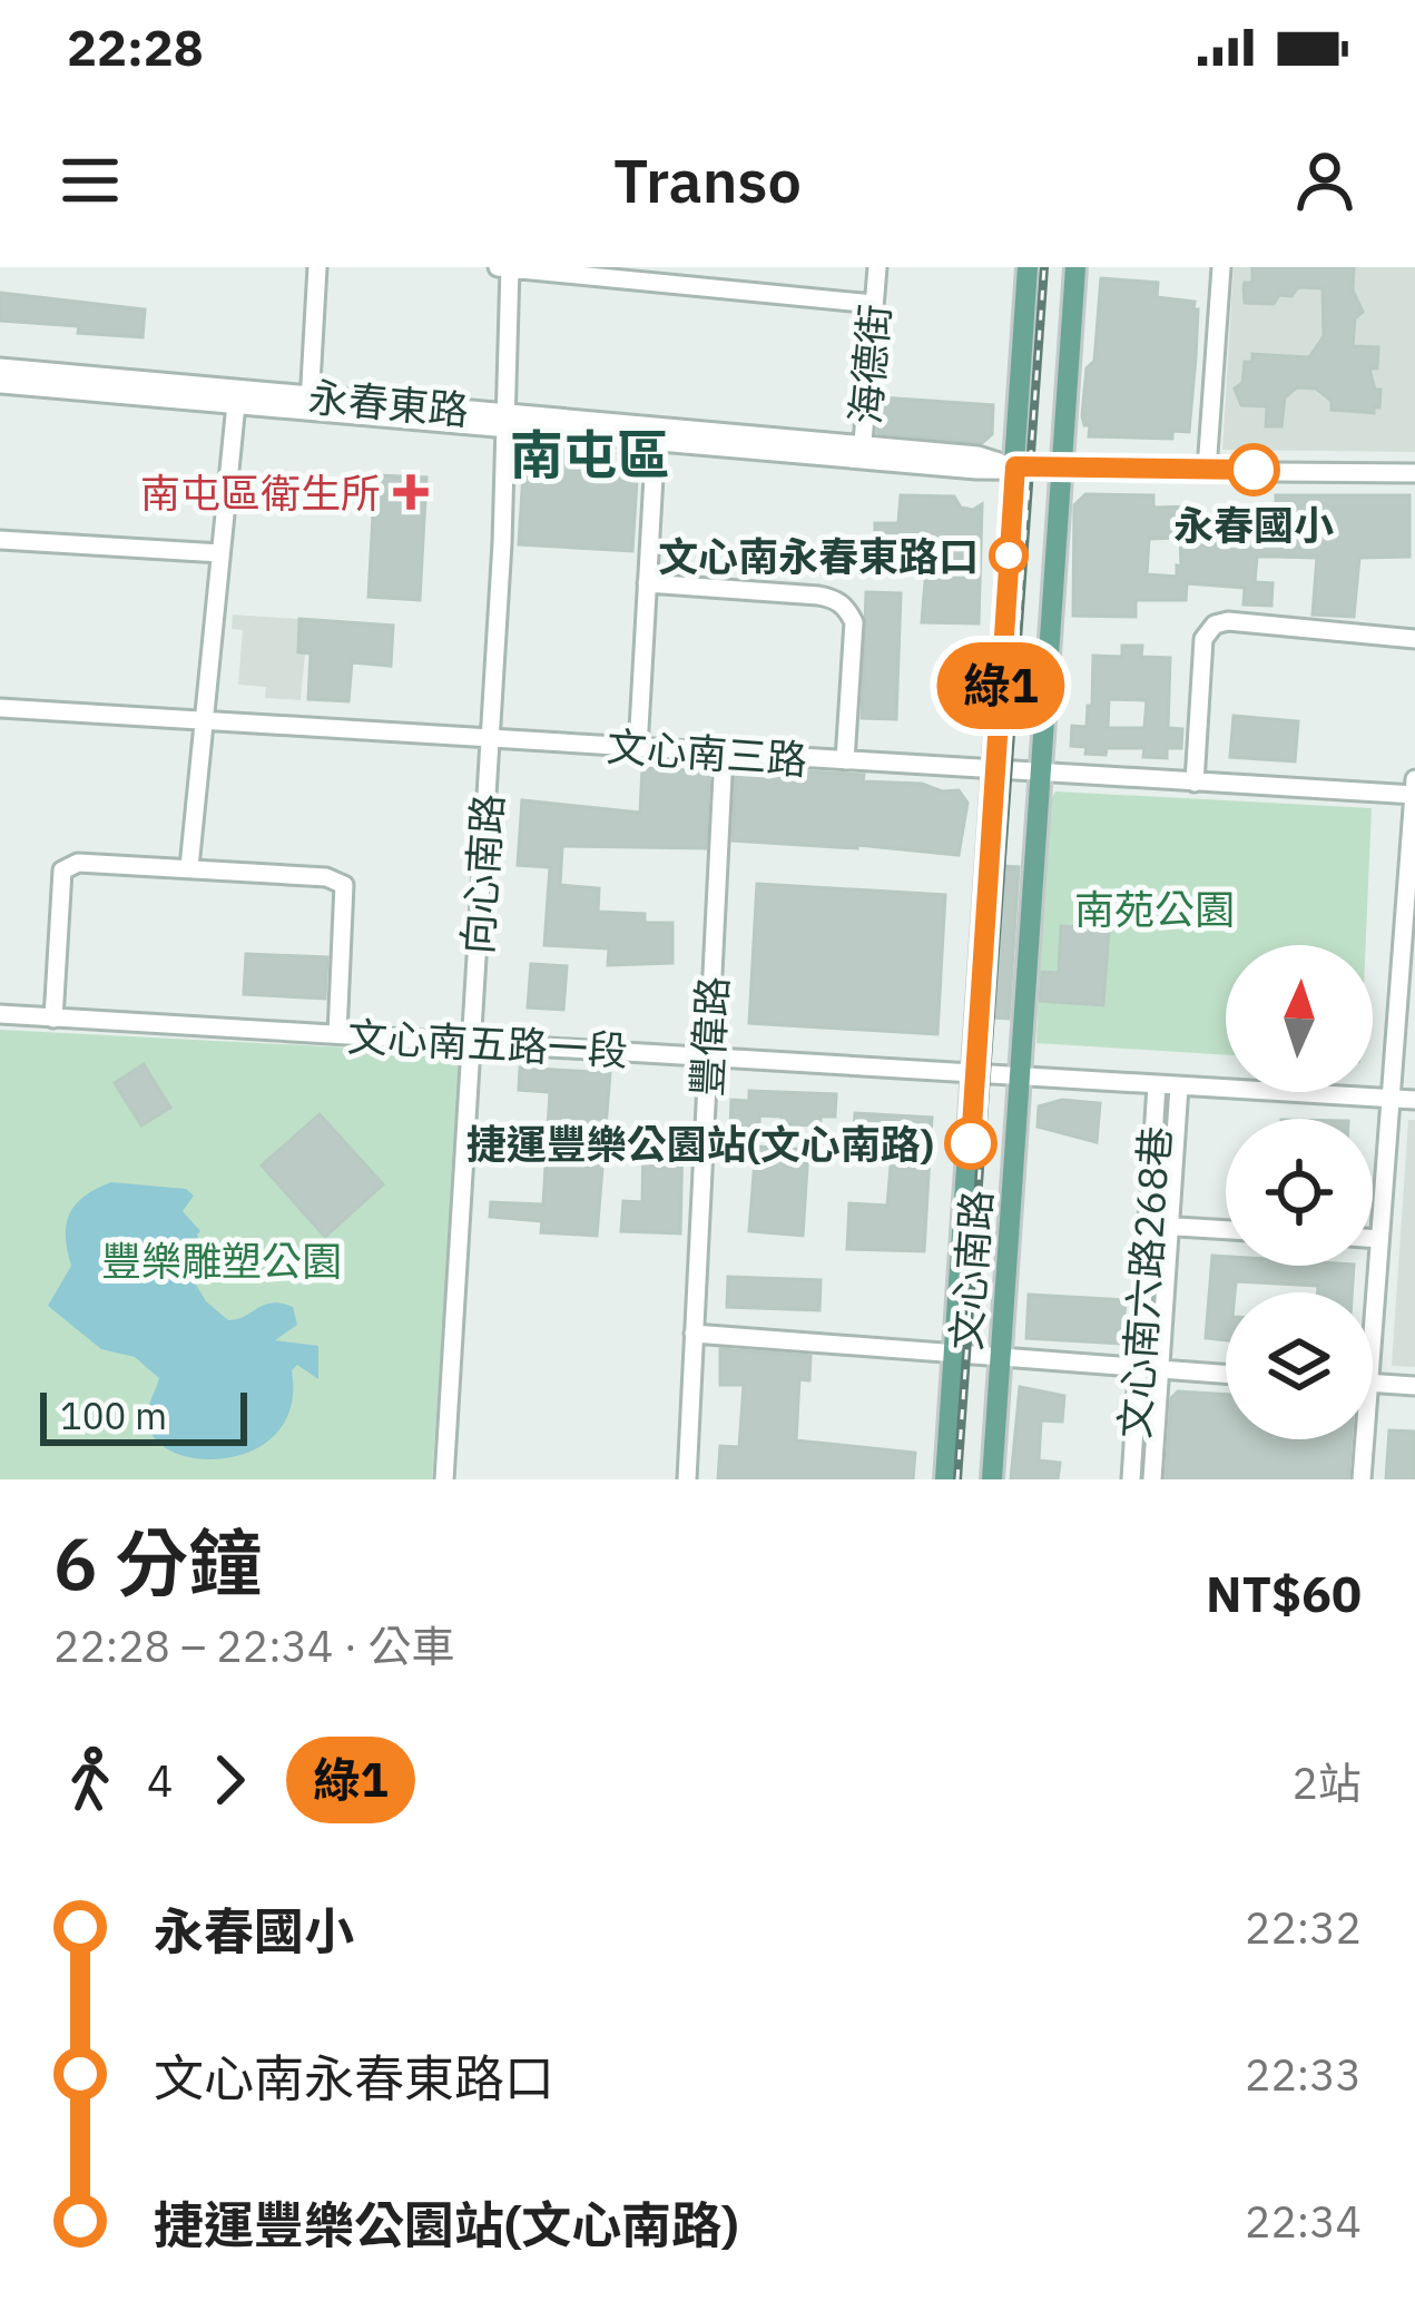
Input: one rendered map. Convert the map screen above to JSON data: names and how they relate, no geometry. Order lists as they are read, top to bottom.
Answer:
{
  "streets": {
    "main road": ["文心南路"],
    "street": [
      "海德街",
      "永春東路",
      "文心南三路",
      "向心南路",
      "豐偉路",
      "文心南五路一段",
      "文心南六路268巷"
    ]
  },
  "crossings": [
    ["海德街", "永春東路"],
    ["永春東路", "向心南路"],
    ["永春東路", "文心南路"],
    ["文心南三路", "向心南路"],
    ["文心南三路", "豐偉路"],
    ["文心南三路", "文心南路"],
    ["向心南路", "文心南五路一段"],
    ["豐偉路", "文心南五路一段"],
    ["文心南五路一段", "文心南路"]
  ],
  "districts": ["南屯區"],
  "parks": ["南苑公園", "豐樂雕塑公園"],
  "places": {
    "other": ["永春國小", "文心南永春東路口", "捷運豐樂公園站(文心南路)"],
    "health": ["南屯區衛生所"]
  },
  "lines": ["bus line 綠1"],
  "scale_bar": "100 m",
  "north": "top",
  "page": {
    "status": "22:28",
    "header": "Transo",
    "on_map": "綠1",
    "scale": "100 m",
    "heading": ["6 分鐘", "22:28 – 22:34 · 公車", "NT$60"],
    "legs": ["4", "綠1", "2站"],
    "list": [
      {
        "name": "永春國小",
        "value": "22:32"
      },
      {
        "name": "文心南永春東路口",
        "value": "22:33"
      },
      {
        "name": "捷運豐樂公園站(文心南路)",
        "value": "22:34"
      }
    ]
  }
}
